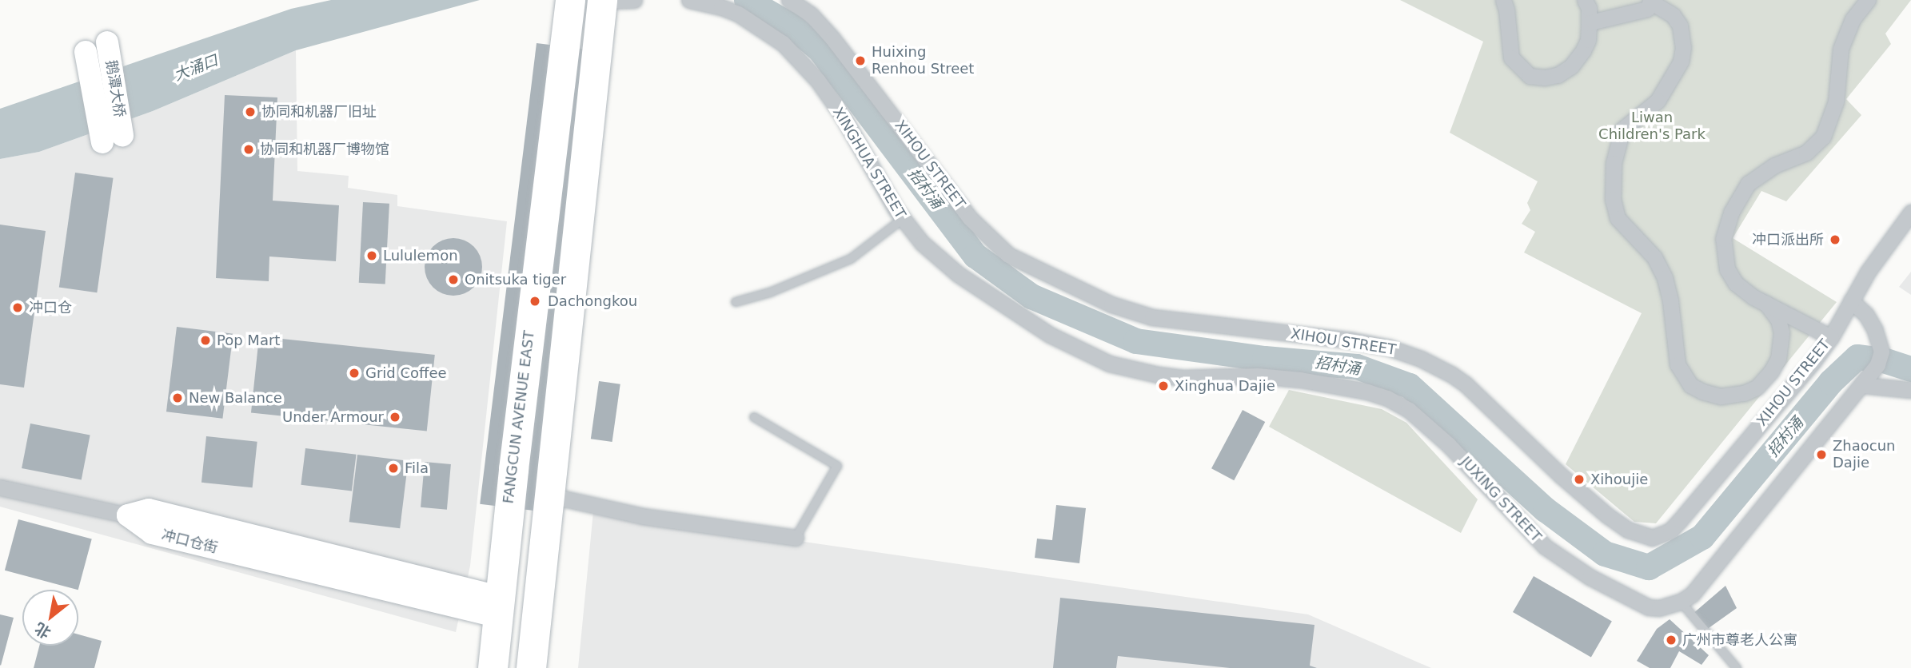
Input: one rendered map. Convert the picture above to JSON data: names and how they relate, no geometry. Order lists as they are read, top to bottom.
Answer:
{
  "streets": {
    "highway": ["FANGCUN AVENUE EAST"],
    "street": [
      "鹅潭大桥",
      "XINGHUA STREET",
      "XIHOU STREET",
      "JUXING STREET",
      "冲口仓街"
    ]
  },
  "crossings": [
    ["XINGHUA STREET", "JUXING STREET"],
    ["XIHOU STREET", "JUXING STREET"],
    ["FANGCUN AVENUE EAST", "冲口仓街"]
  ],
  "water": ["大涌口", "招村涌"],
  "parks": ["Liwan Children's Park"],
  "places": [
    "Huixing Renhou Street",
    "协同和机器厂旧址",
    "协同和机器厂博物馆",
    "冲口派出所",
    "Lululemon",
    "Onitsuka tiger",
    "Dachongkou",
    "冲口仓",
    "Pop Mart",
    "Grid Coffee",
    "Xinghua Dajie",
    "New Balance",
    "Under Armour",
    "Zhaocun Dajie",
    "Fila",
    "Xihoujie",
    "广州市尊老人公寓"
  ],
  "north": "bottom left"
}
